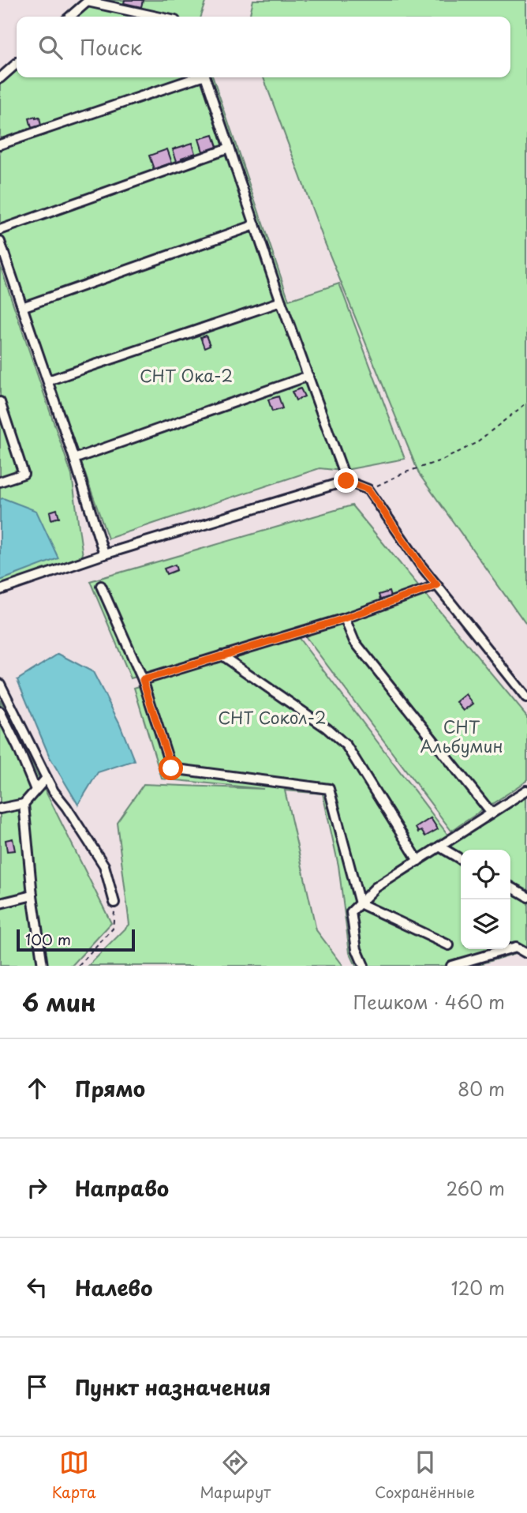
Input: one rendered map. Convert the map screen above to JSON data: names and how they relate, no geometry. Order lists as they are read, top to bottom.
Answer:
{
  "parks": ["СНТ Ока-2", "СНТ Сокол-2", "СНТ Альбумин"],
  "scale_bar": "100 m",
  "page": {
    "search": "Поиск",
    "scale": "100 m",
    "heading": ["6 мин", "Пешком · 460 m"],
    "list": [
      ["Прямо", "80 m"],
      ["Направо", "260 m"],
      ["Налево", "120 m"],
      "Пункт назначения"
    ],
    "nav": ["Карта", "Маршрут", "Сохранённые"]
  }
}
